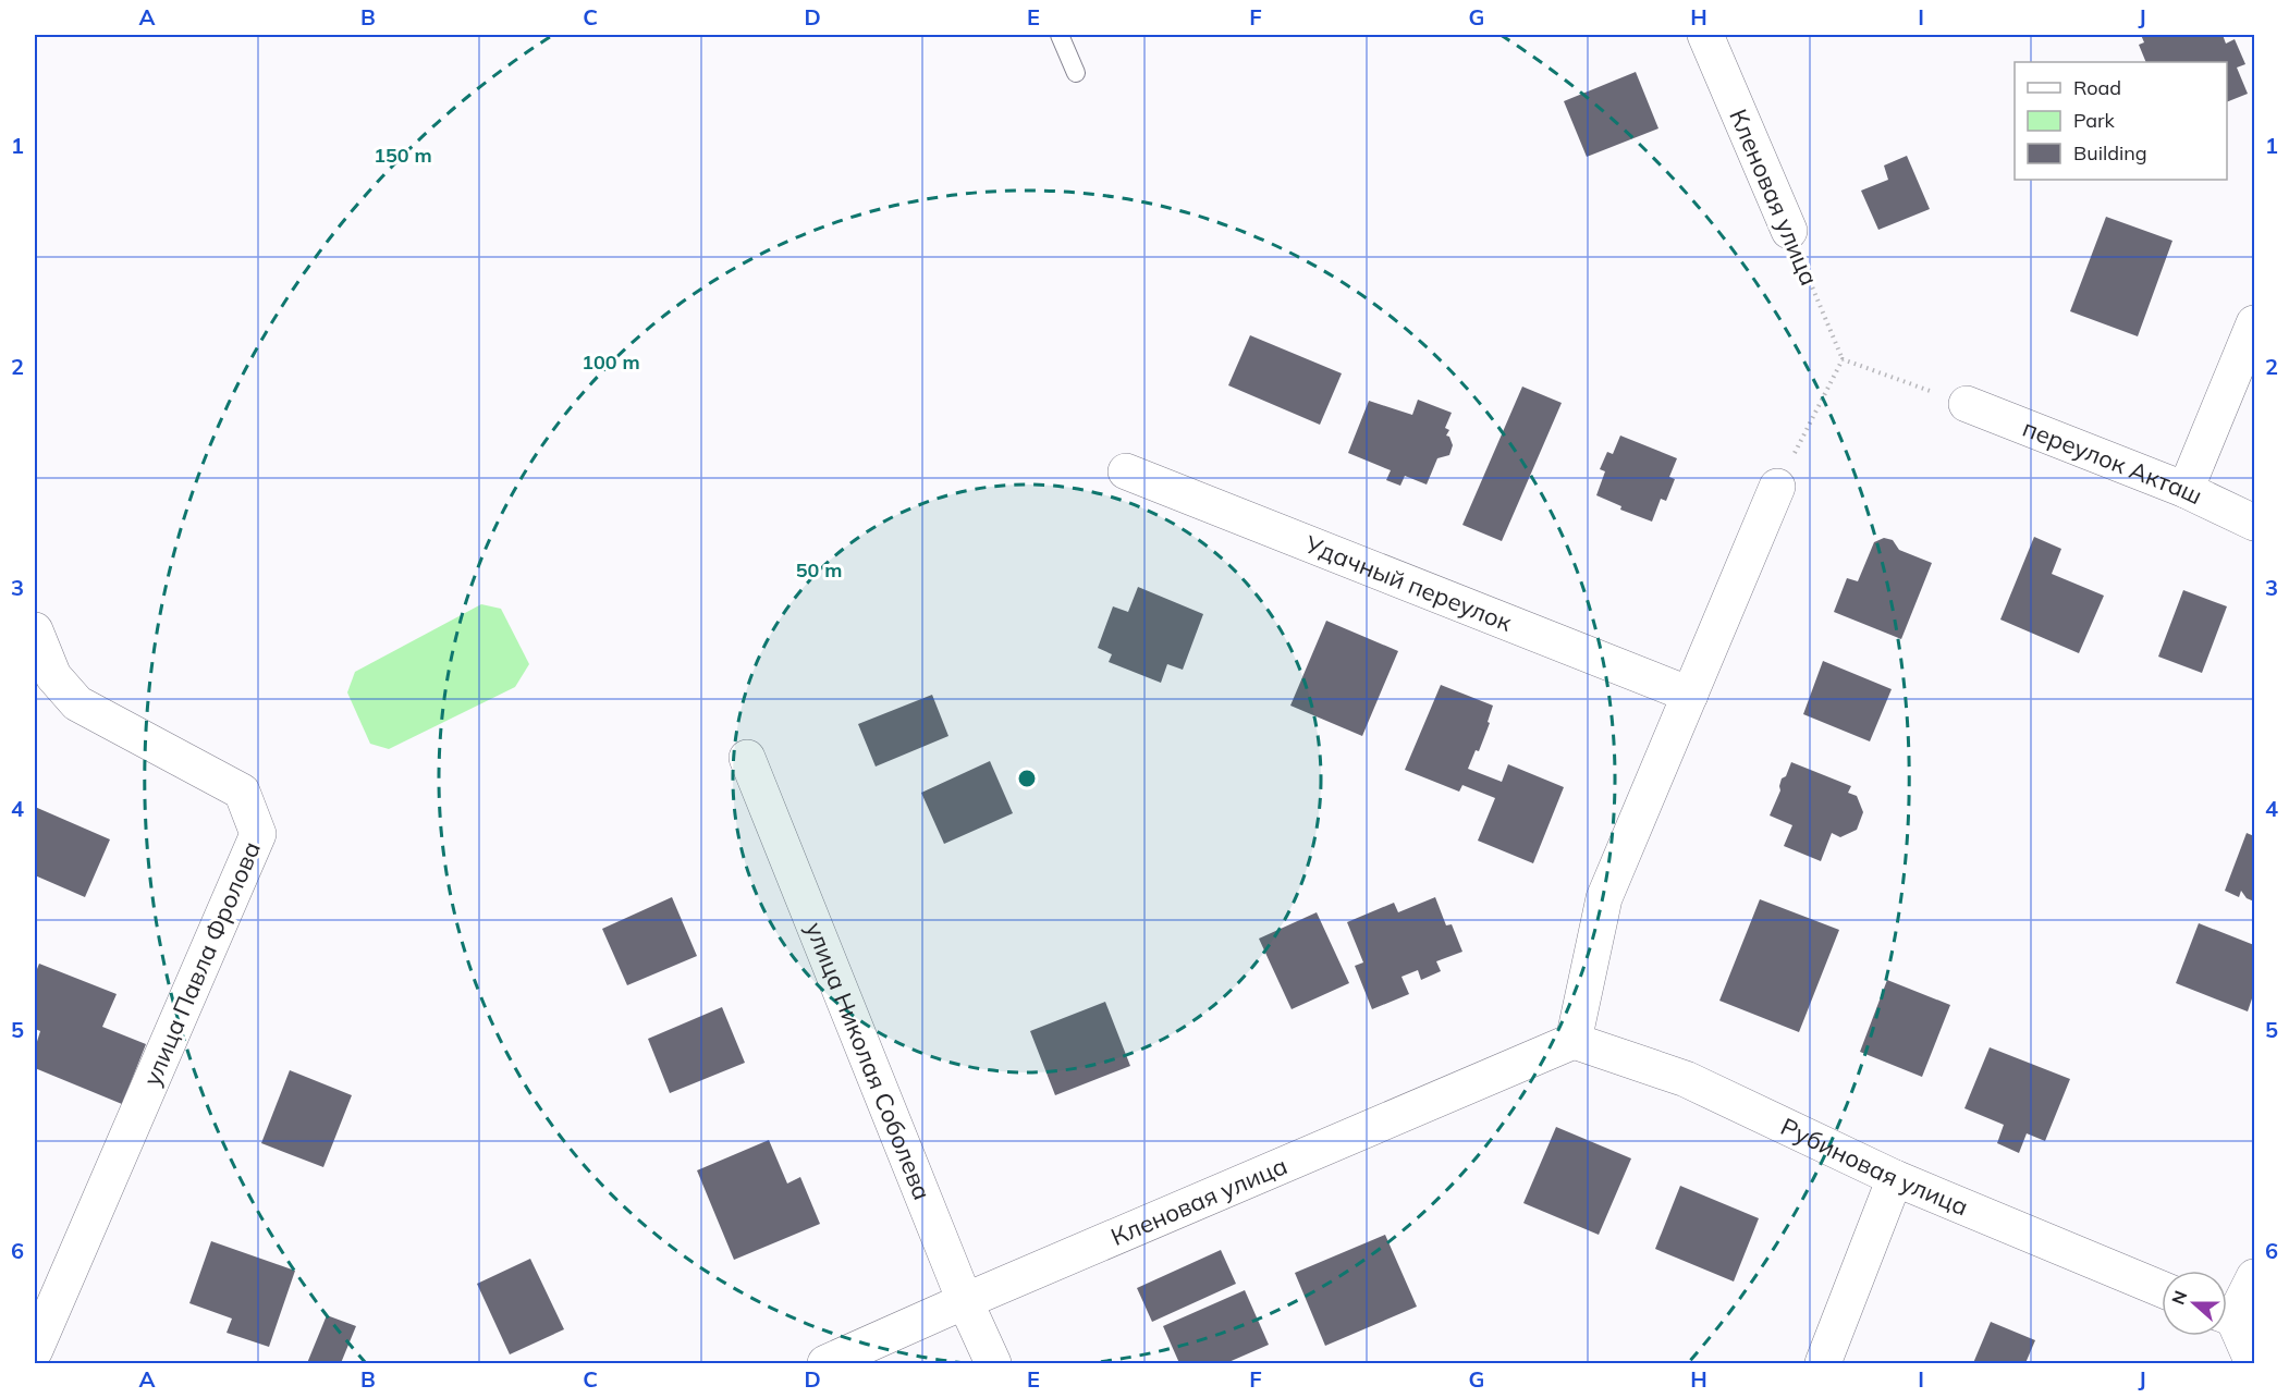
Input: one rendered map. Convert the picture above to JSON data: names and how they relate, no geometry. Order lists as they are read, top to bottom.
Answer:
{
  "streets": {
    "street": [
      "Кленовая улица",
      "переулок Акташ",
      "Удачный переулок",
      "улица Павла Фролова",
      "улица Николая Соболева",
      "Рубиновая улица"
    ]
  },
  "crossings": [
    ["Кленовая улица", "улица Николая Соболева"],
    ["Кленовая улица", "Рубиновая улица"]
  ],
  "legend": ["Road", "Park", "Building"],
  "north": "left",
  "grid": {
    "columns": [
      "A",
      "B",
      "C",
      "D",
      "E",
      "F",
      "G",
      "H",
      "I",
      "J"
    ],
    "rows": [
      "1",
      "2",
      "3",
      "4",
      "5",
      "6"
    ]
  },
  "rings": ["150 m", "100 m", "50 m"]
}
